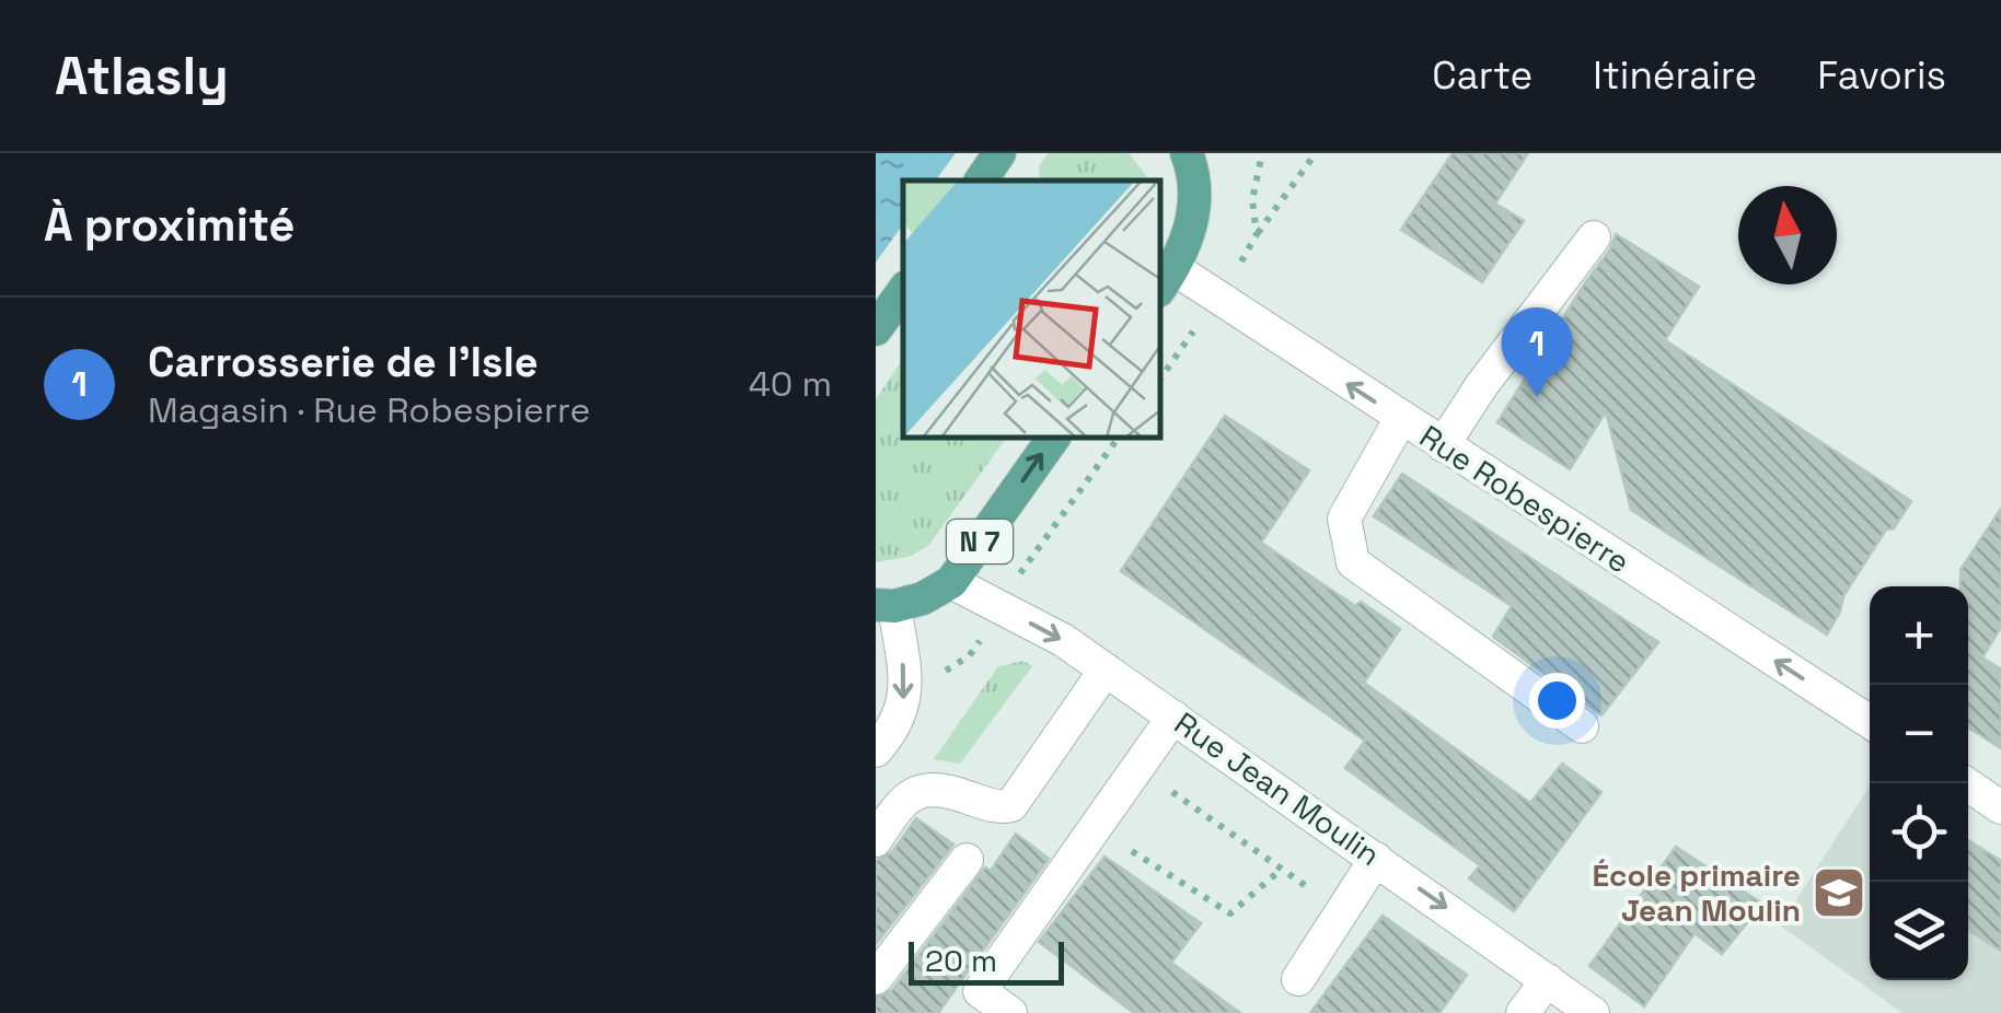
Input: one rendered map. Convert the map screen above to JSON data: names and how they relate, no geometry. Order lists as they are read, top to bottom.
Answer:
{
  "streets": {
    "main road": ["N 7"],
    "street": ["Rue Robespierre", "Rue Jean Moulin"]
  },
  "crossings": [
    ["N 7", "Rue Jean Moulin"]
  ],
  "one_way": ["Rue Robespierre", "Rue Jean Moulin"],
  "places": {
    "school or university": ["École primaire Jean Moulin"]
  },
  "scale_bar": "20 m",
  "north": "top",
  "page": {
    "header": "Atlasly",
    "nav": ["Carte", "Itinéraire", "Favoris"],
    "heading": "À proximité",
    "list": [
      {
        "mark": "1",
        "name": "Carrosserie de l'Isle",
        "note": "Magasin · Rue Robespierre",
        "value": "40 m"
      }
    ],
    "pins": "1",
    "map_buttons": ["+", "−"],
    "scale": "20 m"
  }
}
